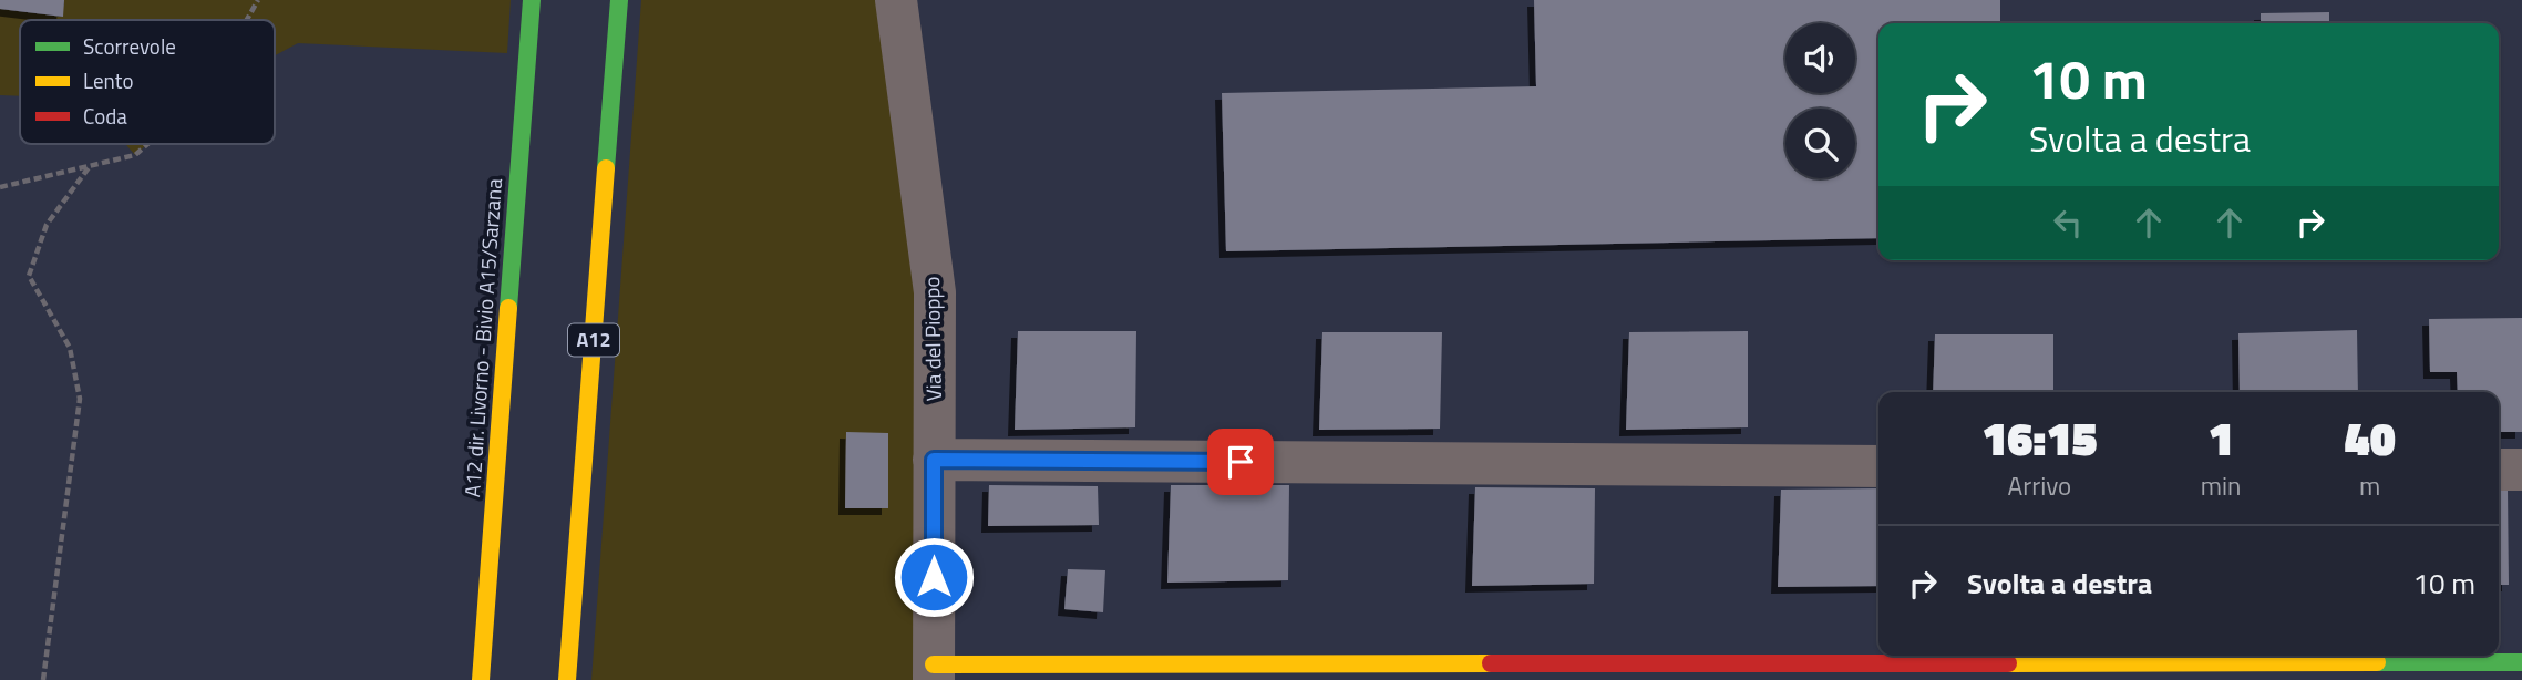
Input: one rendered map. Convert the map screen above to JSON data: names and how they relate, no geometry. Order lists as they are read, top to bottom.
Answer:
{
  "streets": {
    "main road": ["A12 dir. Livorno - Bivio A15/Sarzana", "A12"],
    "street": ["Via del Pioppo"]
  },
  "legend": ["Scorrevole", "Lento", "Coda"],
  "page": {
    "turn": ["10 m", "Svolta a destra"],
    "eta": [
      "16:15",
      "Arrivo",
      "1",
      "min",
      "40",
      "m"
    ],
    "list": [
      {
        "name": "Svolta a destra",
        "value": "10 m"
      }
    ]
  }
}
